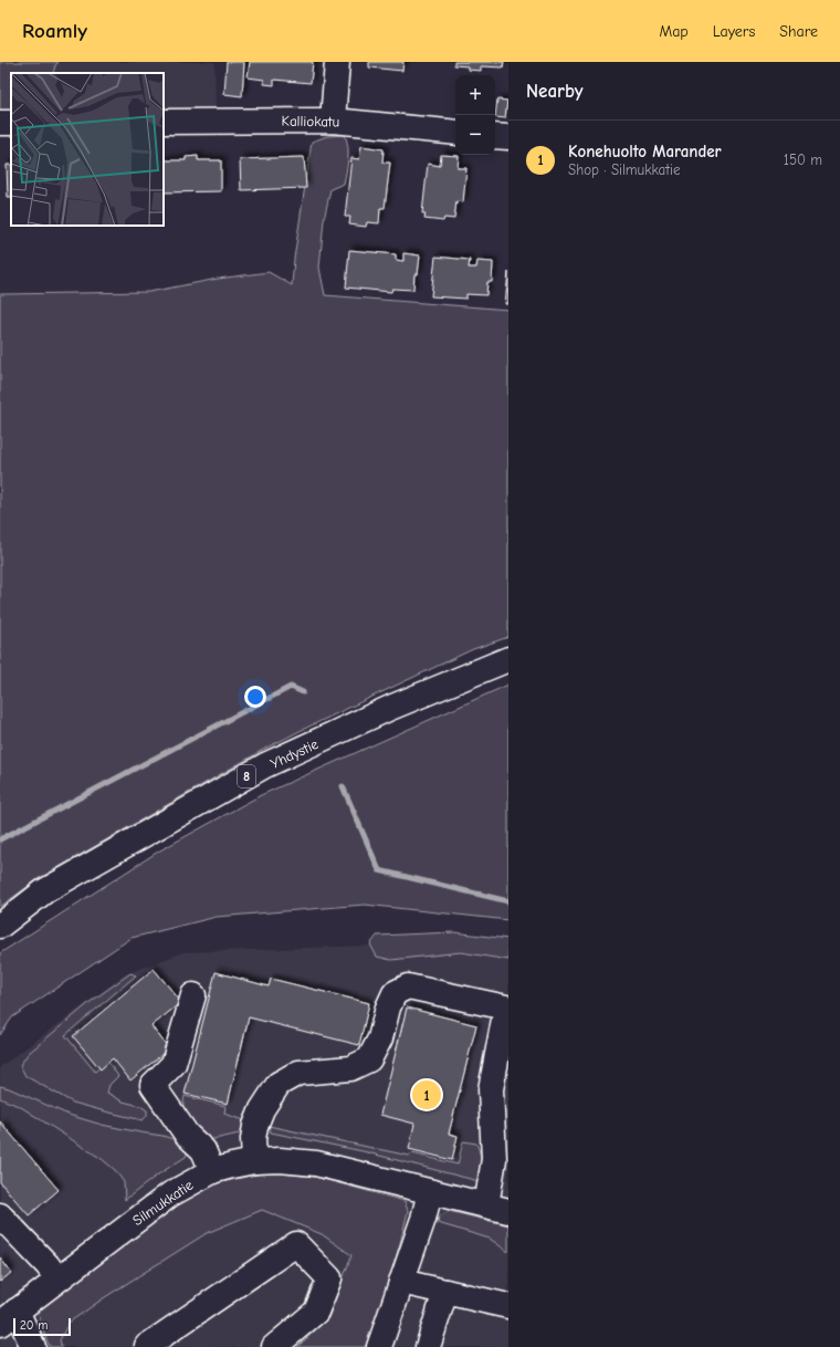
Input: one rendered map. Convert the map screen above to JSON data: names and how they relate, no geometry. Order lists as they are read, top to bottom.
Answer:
{
  "streets": {
    "main road": [
      "Kalliokatu",
      "Yhdystie",
      "8",
      "Silmukkatie"
    ]
  },
  "scale_bar": "20 m",
  "page": {
    "header": "Roamly",
    "nav": ["Map", "Layers", "Share"],
    "heading": "Nearby",
    "map_buttons": ["+", "−"],
    "list": [
      {
        "mark": "1",
        "name": "Konehuolto Marander",
        "note": "Shop · Silmukkatie",
        "value": "150 m"
      }
    ],
    "pins": "1",
    "scale": "20 m"
  }
}
